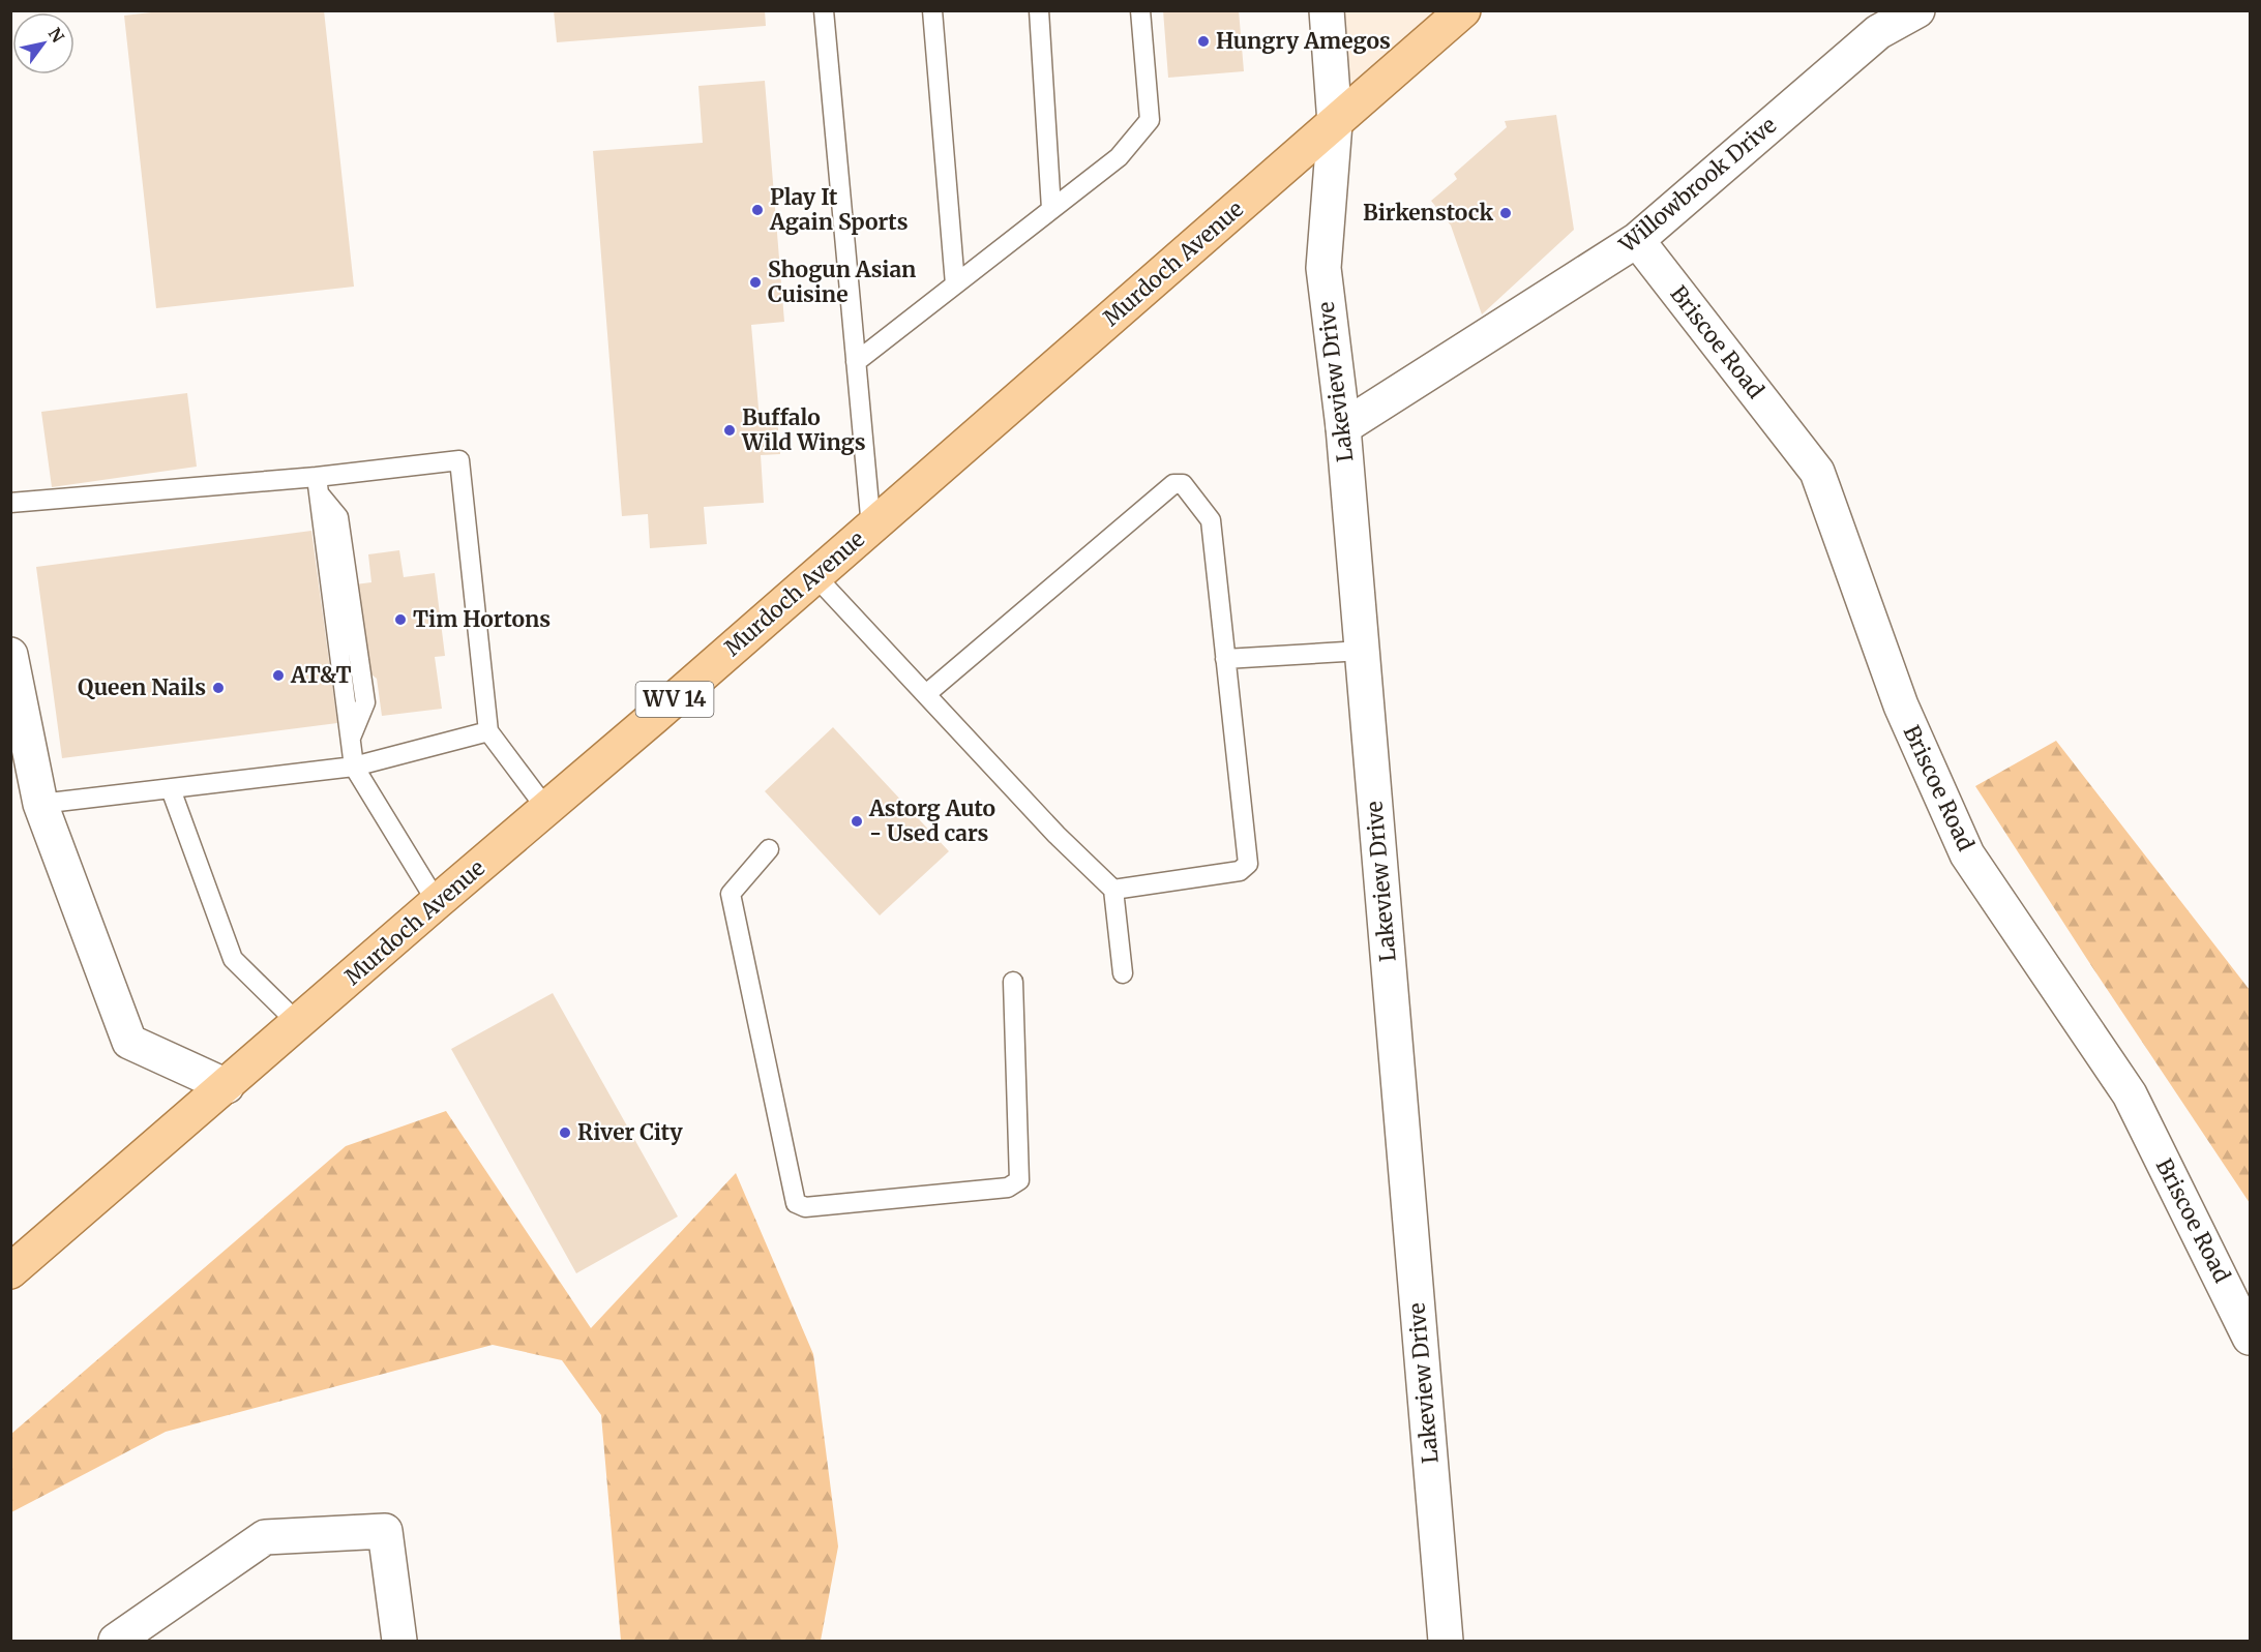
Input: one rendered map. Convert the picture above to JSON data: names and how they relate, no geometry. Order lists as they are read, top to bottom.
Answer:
{
  "streets": {
    "main road": ["Murdoch Avenue", "WV 14"],
    "street": ["Willowbrook Drive", "Briscoe Road", "Lakeview Drive"]
  },
  "crossings": [
    ["Willowbrook Drive", "Briscoe Road"],
    ["Willowbrook Drive", "Lakeview Drive"],
    ["Murdoch Avenue", "Lakeview Drive"]
  ],
  "places": [
    "Hungry Amegos",
    "Play It Again Sports",
    "Birkenstock",
    "Shogun Asian Cuisine",
    "Buffalo Wild Wings",
    "Tim Hortons",
    "AT&T",
    "Queen Nails",
    "Astorg Auto - Used cars",
    "River City"
  ],
  "north": "top right"
}
